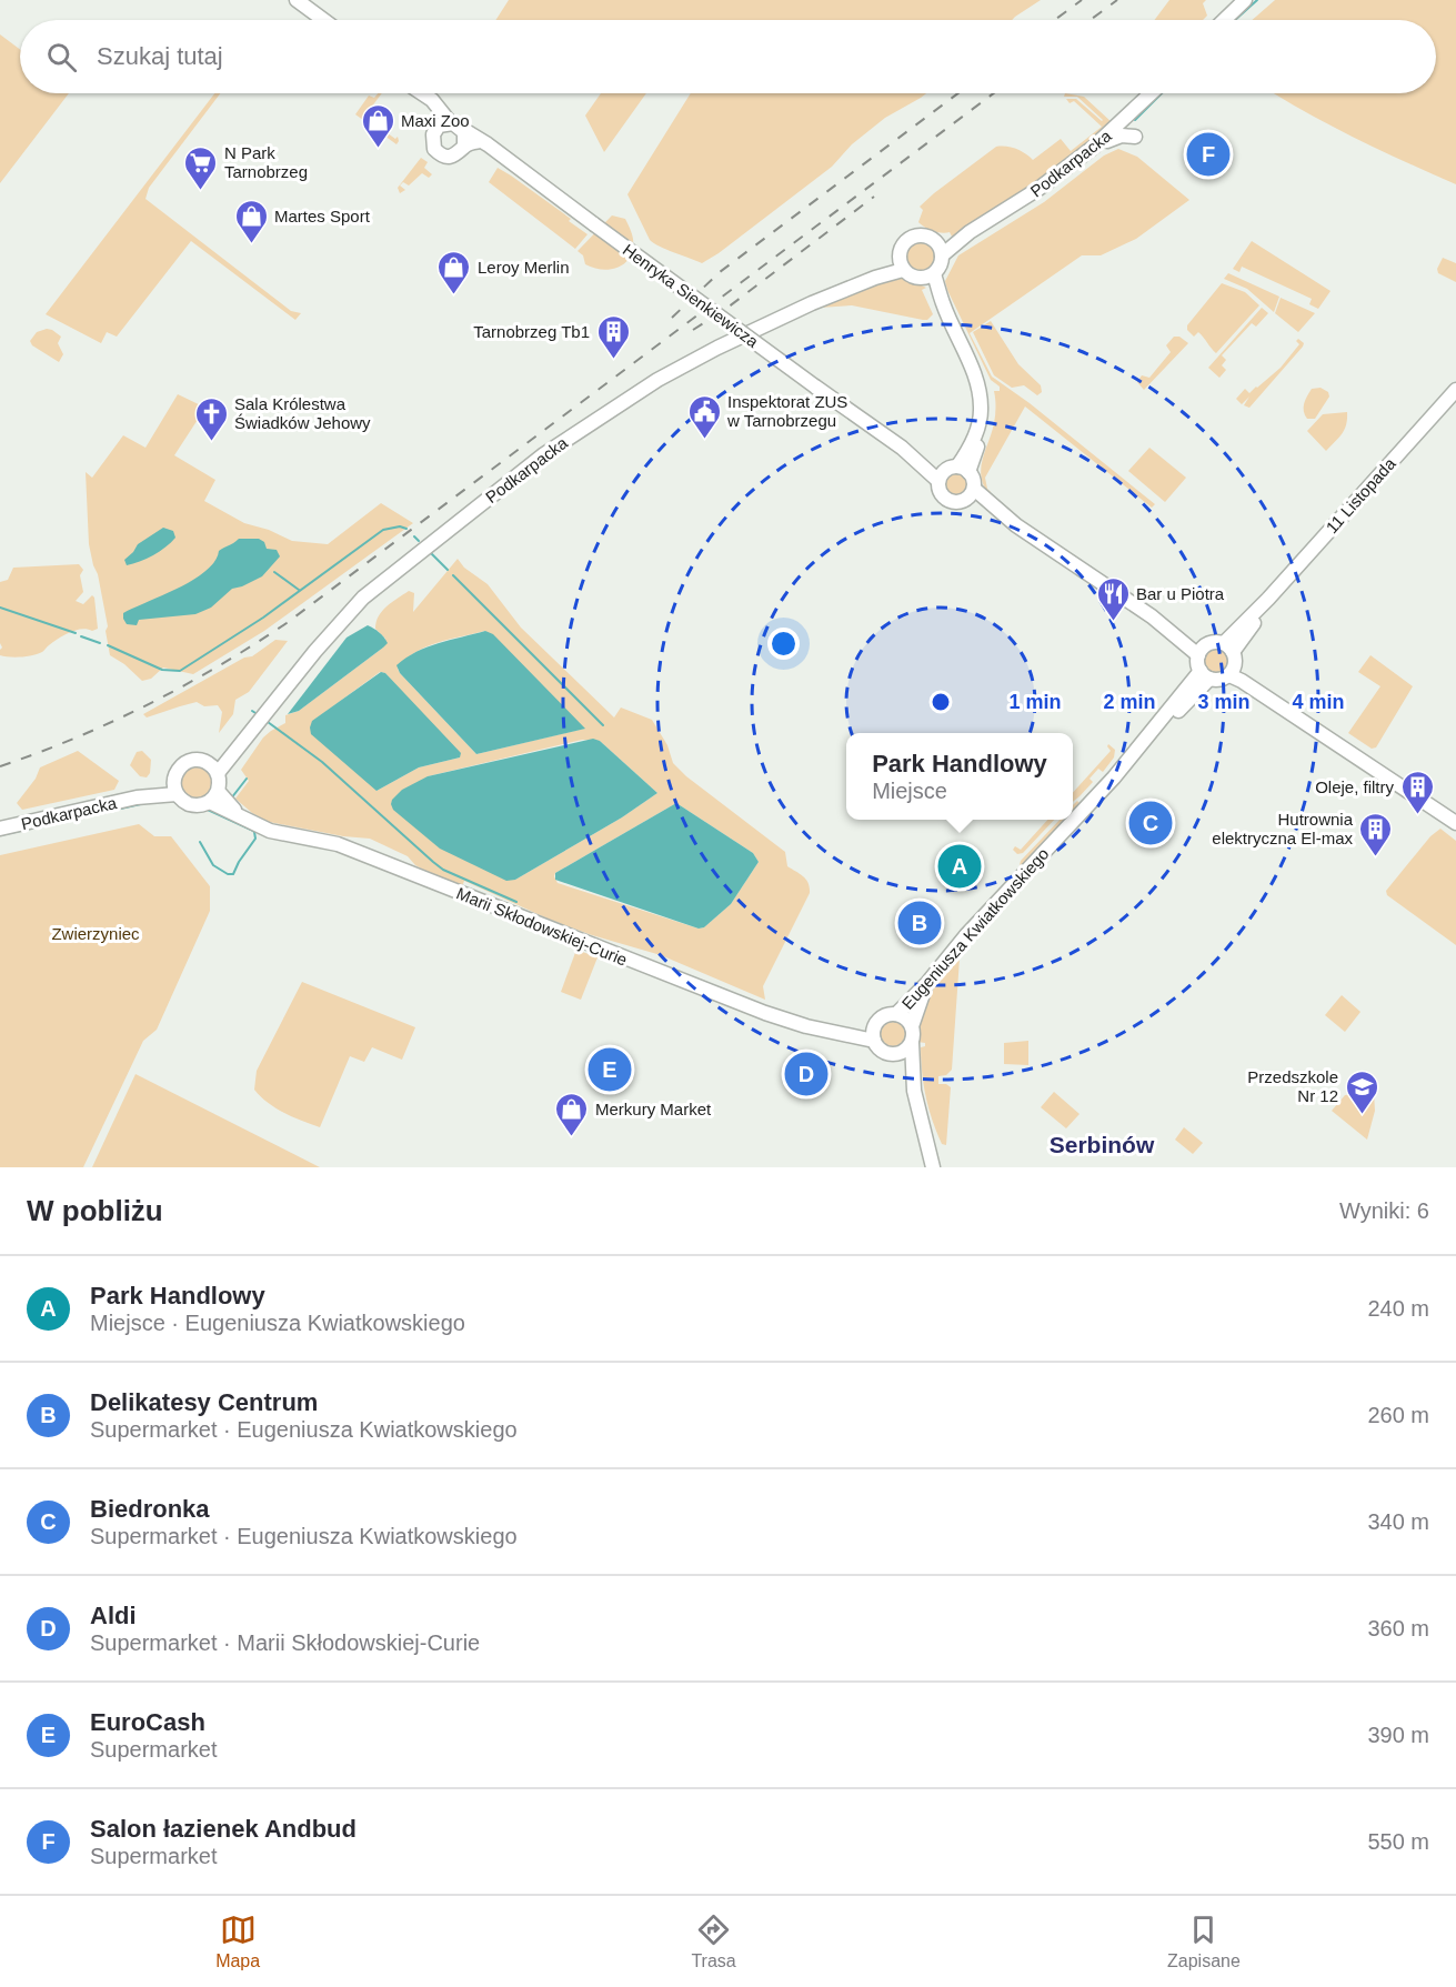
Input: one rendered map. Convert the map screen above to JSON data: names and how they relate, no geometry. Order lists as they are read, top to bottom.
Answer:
{
  "streets": {
    "main road": [
      "Podkarpacka",
      "Henryka Sienkiewicza",
      "11 Listopada",
      "Marii Skłodowskiej-Curie",
      "Eugeniusza Kwiatkowskiego"
    ]
  },
  "crossings": [
    ["Podkarpacka", "Marii Skłodowskiej-Curie"],
    ["Marii Skłodowskiej-Curie", "Eugeniusza Kwiatkowskiego"]
  ],
  "districts": ["Serbinów"],
  "parks": ["Zwierzyniec"],
  "places": {
    "shop": [
      "Maxi Zoo",
      "Martes Sport",
      "Leroy Merlin",
      "Merkury Market"
    ],
    "supermarket": ["N Park Tarnobrzeg"],
    "building": ["Tarnobrzeg Tb1", "Oleje, filtry", "Hutrownia elektryczna El-max"],
    "public building": ["Inspektorat ZUS w Tarnobrzegu"],
    "church": ["Sala Królestwa Świadków Jehowy"],
    "restaurant": ["Bar u Piotra"],
    "school or university": ["Przedszkole Nr 12"]
  },
  "page": {
    "search": "Szukaj tutaj",
    "pins": [
      "F",
      "C",
      "A",
      "B",
      "E",
      "D"
    ],
    "popup": ["Park Handlowy", "Miejsce"],
    "heading": ["W pobliżu", "Wyniki: 6"],
    "list": [
      {
        "mark": "A",
        "name": "Park Handlowy",
        "note": "Miejsce · Eugeniusza Kwiatkowskiego",
        "value": "240 m"
      },
      {
        "mark": "B",
        "name": "Delikatesy Centrum",
        "note": "Supermarket · Eugeniusza Kwiatkowskiego",
        "value": "260 m"
      },
      {
        "mark": "C",
        "name": "Biedronka",
        "note": "Supermarket · Eugeniusza Kwiatkowskiego",
        "value": "340 m"
      },
      {
        "mark": "D",
        "name": "Aldi",
        "note": "Supermarket · Marii Skłodowskiej-Curie",
        "value": "360 m"
      },
      {
        "mark": "E",
        "name": "EuroCash",
        "note": "Supermarket",
        "value": "390 m"
      },
      {
        "mark": "F",
        "name": "Salon łazienek Andbud",
        "note": "Supermarket",
        "value": "550 m"
      }
    ],
    "nav": ["Mapa", "Trasa", "Zapisane"]
  },
  "rings": [
    "1 min",
    "2 min",
    "3 min",
    "4 min"
  ]
}
